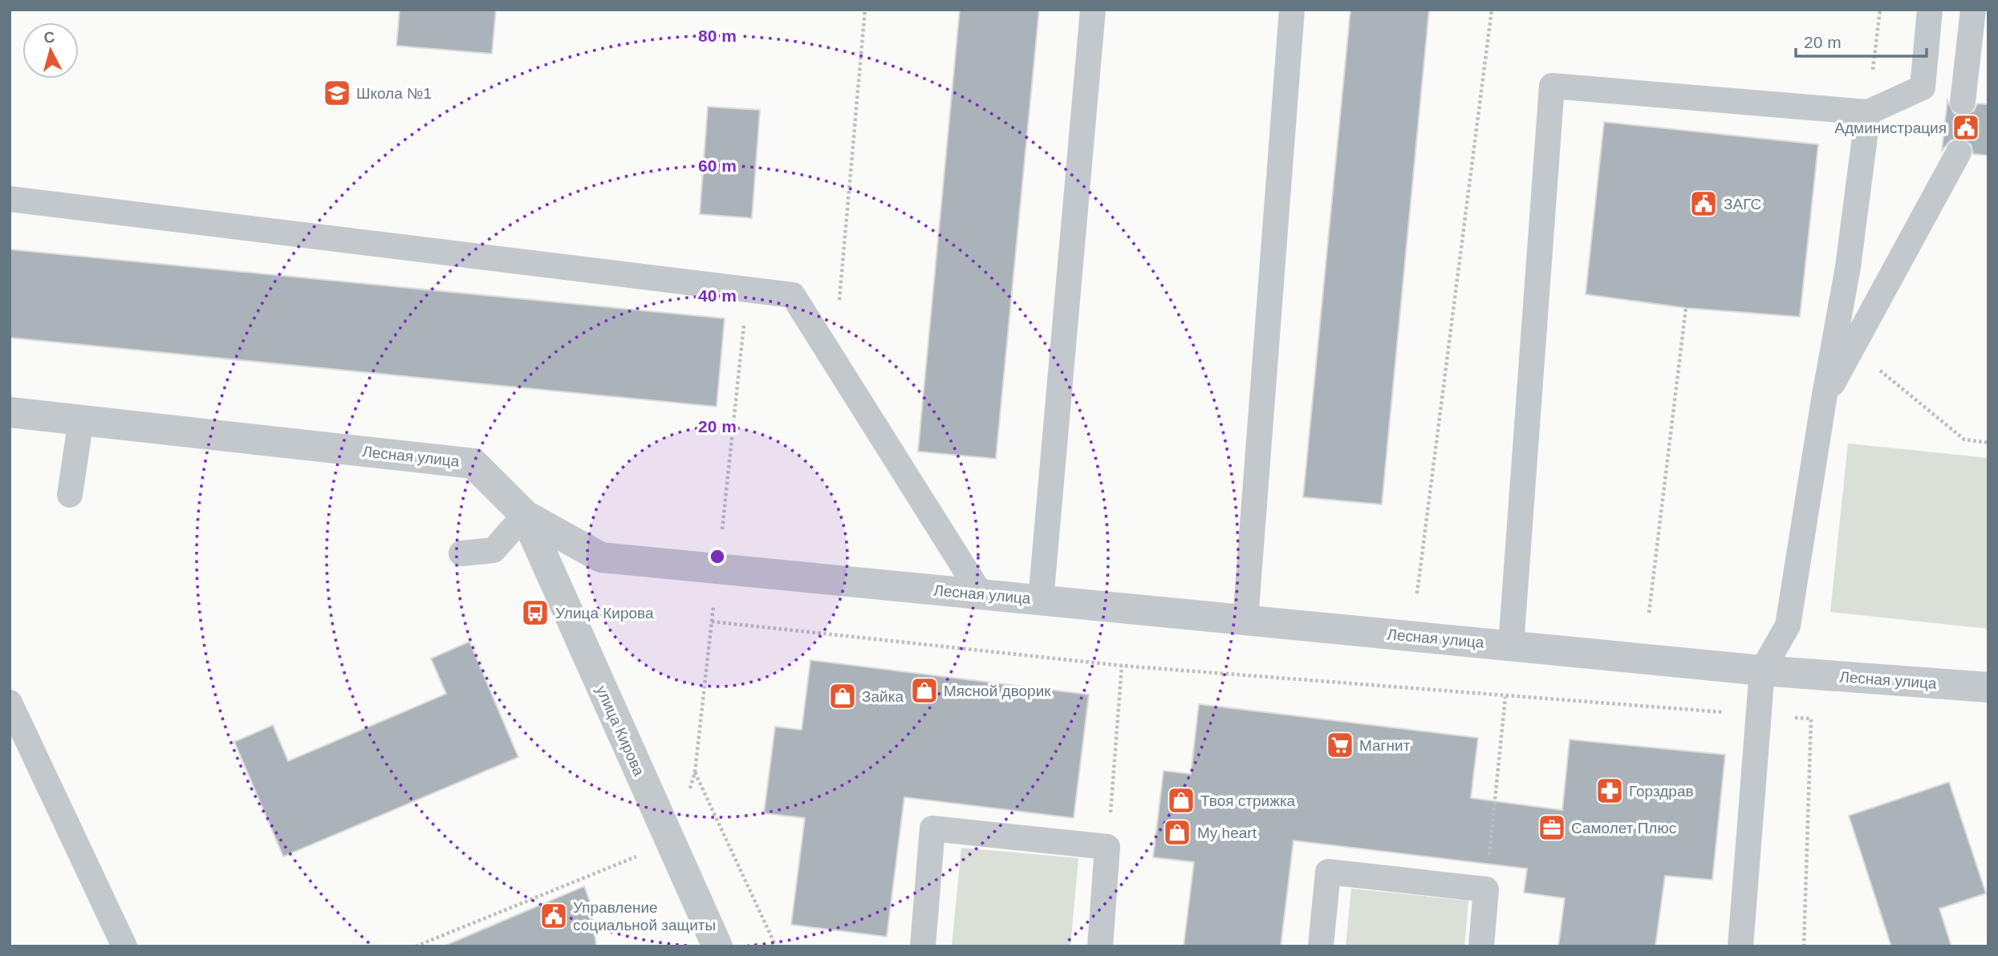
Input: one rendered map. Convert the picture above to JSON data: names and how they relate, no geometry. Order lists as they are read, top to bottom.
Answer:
{
  "streets": {
    "street": ["Лесная улица", "улица Кирова"]
  },
  "crossings": [
    ["Лесная улица", "улица Кирова"]
  ],
  "places": {
    "school or university": ["Школа №1"],
    "public building": ["Администрация", "ЗАГС", "Управление социальной защиты"],
    "bus stop": ["Улица Кирова"],
    "shop": [
      "Мясной дворик",
      "Зайка",
      "Твоя стрижка",
      "My heart"
    ],
    "supermarket": ["Магнит"],
    "pharmacy": ["Горздрав"],
    "office": ["Самолет Плюс"]
  },
  "scale_bar": "20 m",
  "north": "top",
  "rings": [
    "80 m",
    "60 m",
    "40 m",
    "20 m"
  ]
}
